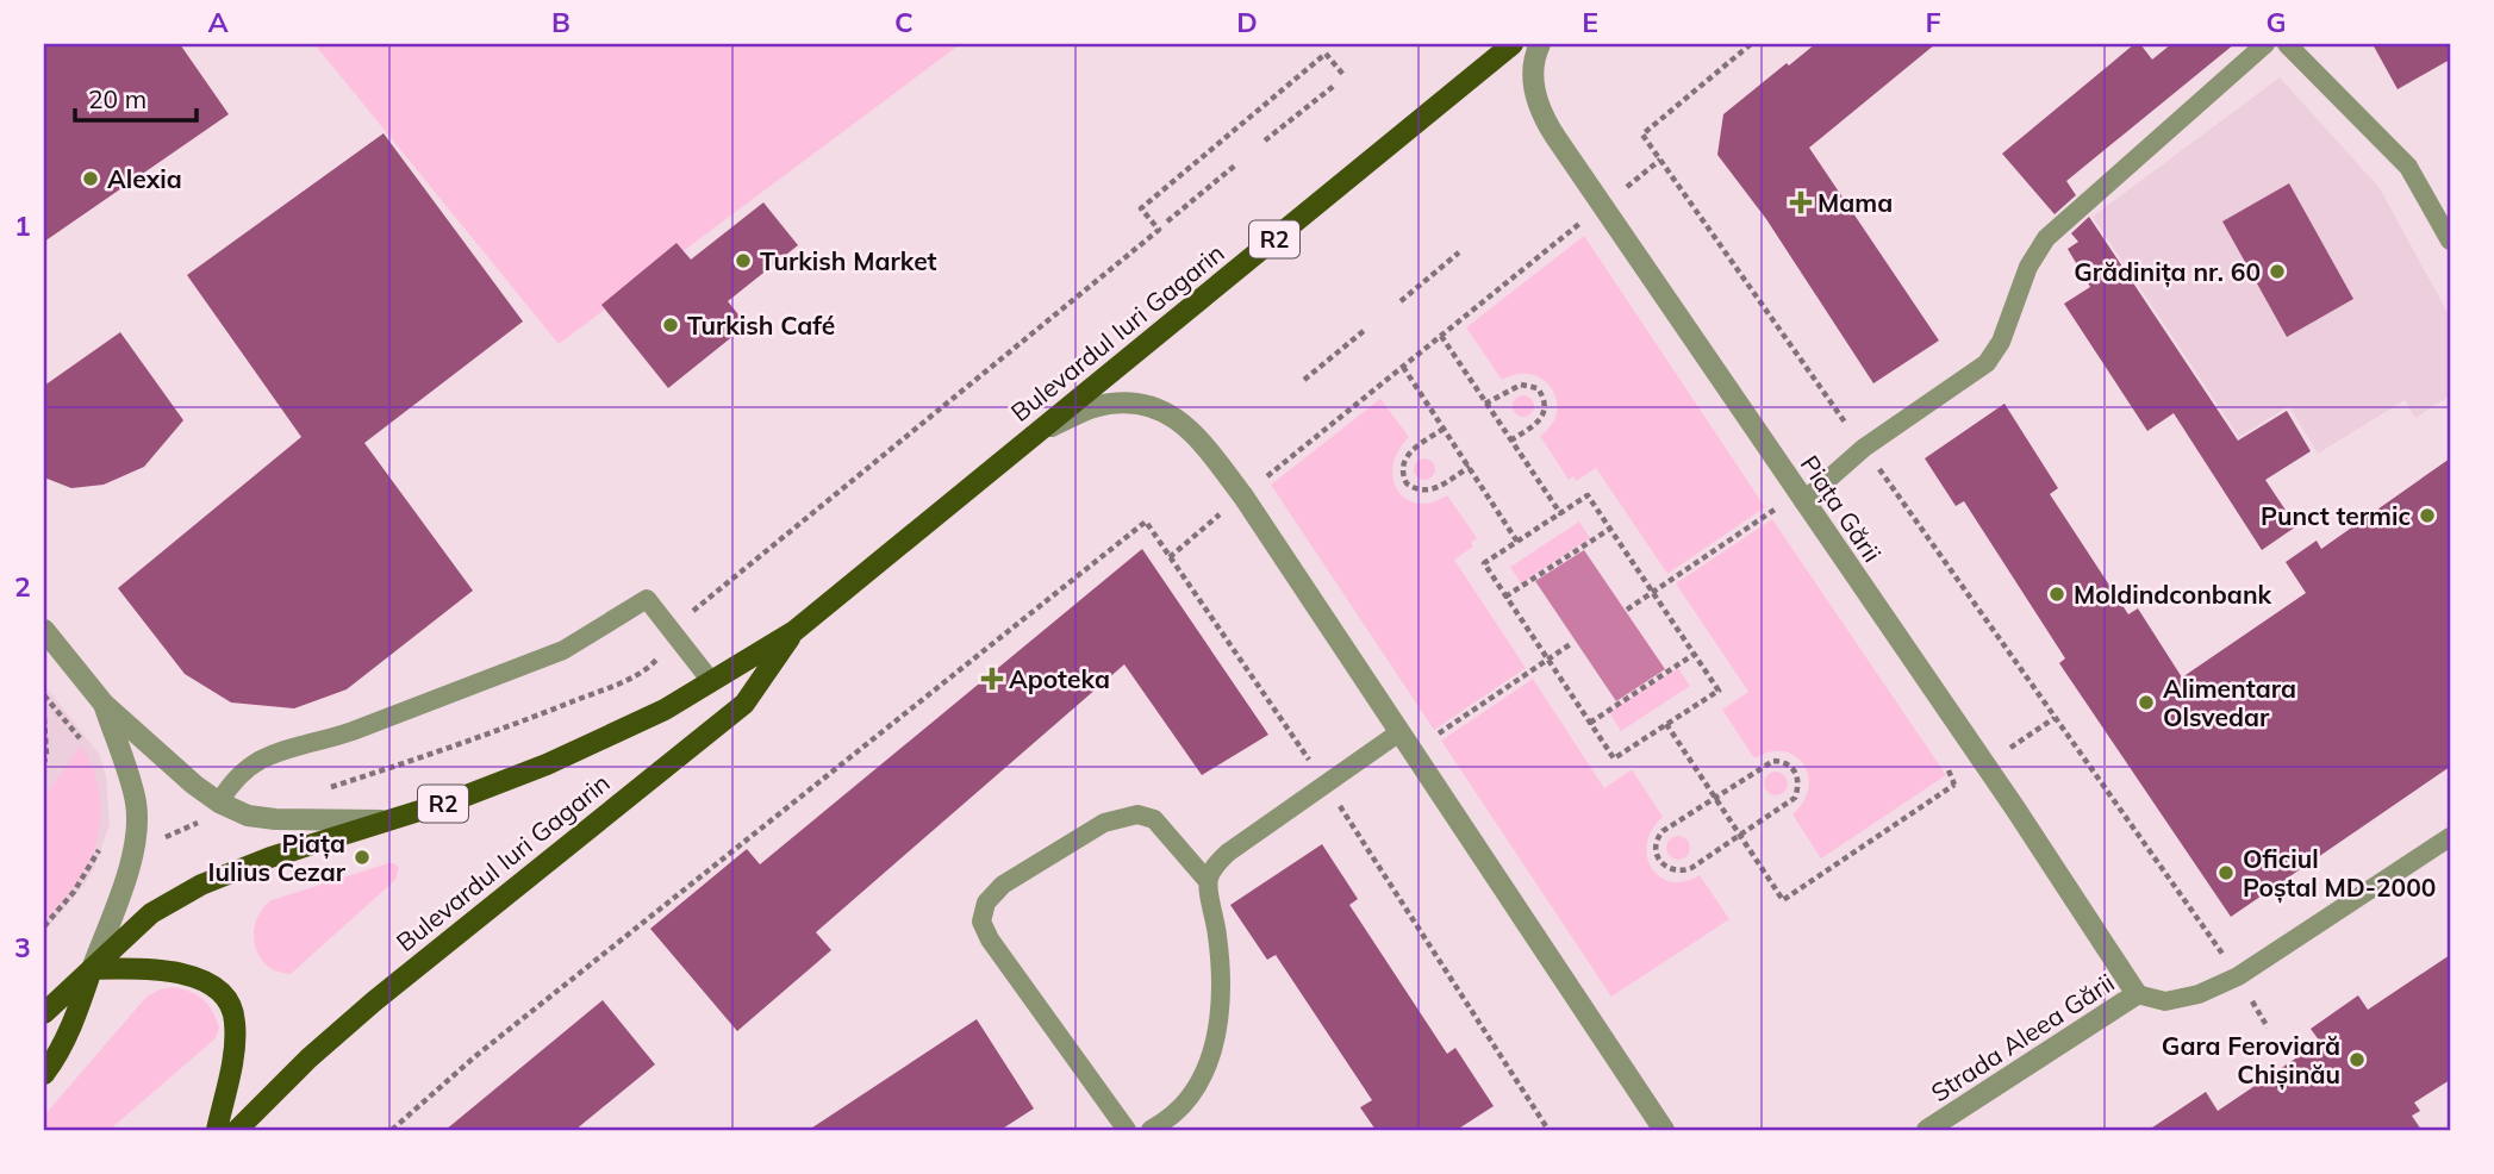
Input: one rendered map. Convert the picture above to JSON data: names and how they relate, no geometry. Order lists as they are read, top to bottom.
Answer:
{
  "streets": {
    "main road": ["R2", "Bulevardul Iuri Gagarin"],
    "street": ["Piața Gării", "Strada Aleea Gării"]
  },
  "crossings": [
    ["Piața Gării", "Strada Aleea Gării"]
  ],
  "places": {
    "other": [
      "Alexia",
      "Turkish Market",
      "Grădinița nr. 60",
      "Turkish Café",
      "Punct termic",
      "Moldindconbank",
      "Alimentara Olsvedar",
      "Piața Iulius Cezar",
      "Oficiul Poștal MD-2000",
      "Gara Feroviară Chișinău"
    ],
    "health": ["Mama", "Apoteka"]
  },
  "scale_bar": "20 m",
  "grid": {
    "columns": [
      "A",
      "B",
      "C",
      "D",
      "E",
      "F",
      "G"
    ],
    "rows": ["1", "2", "3"]
  }
}
